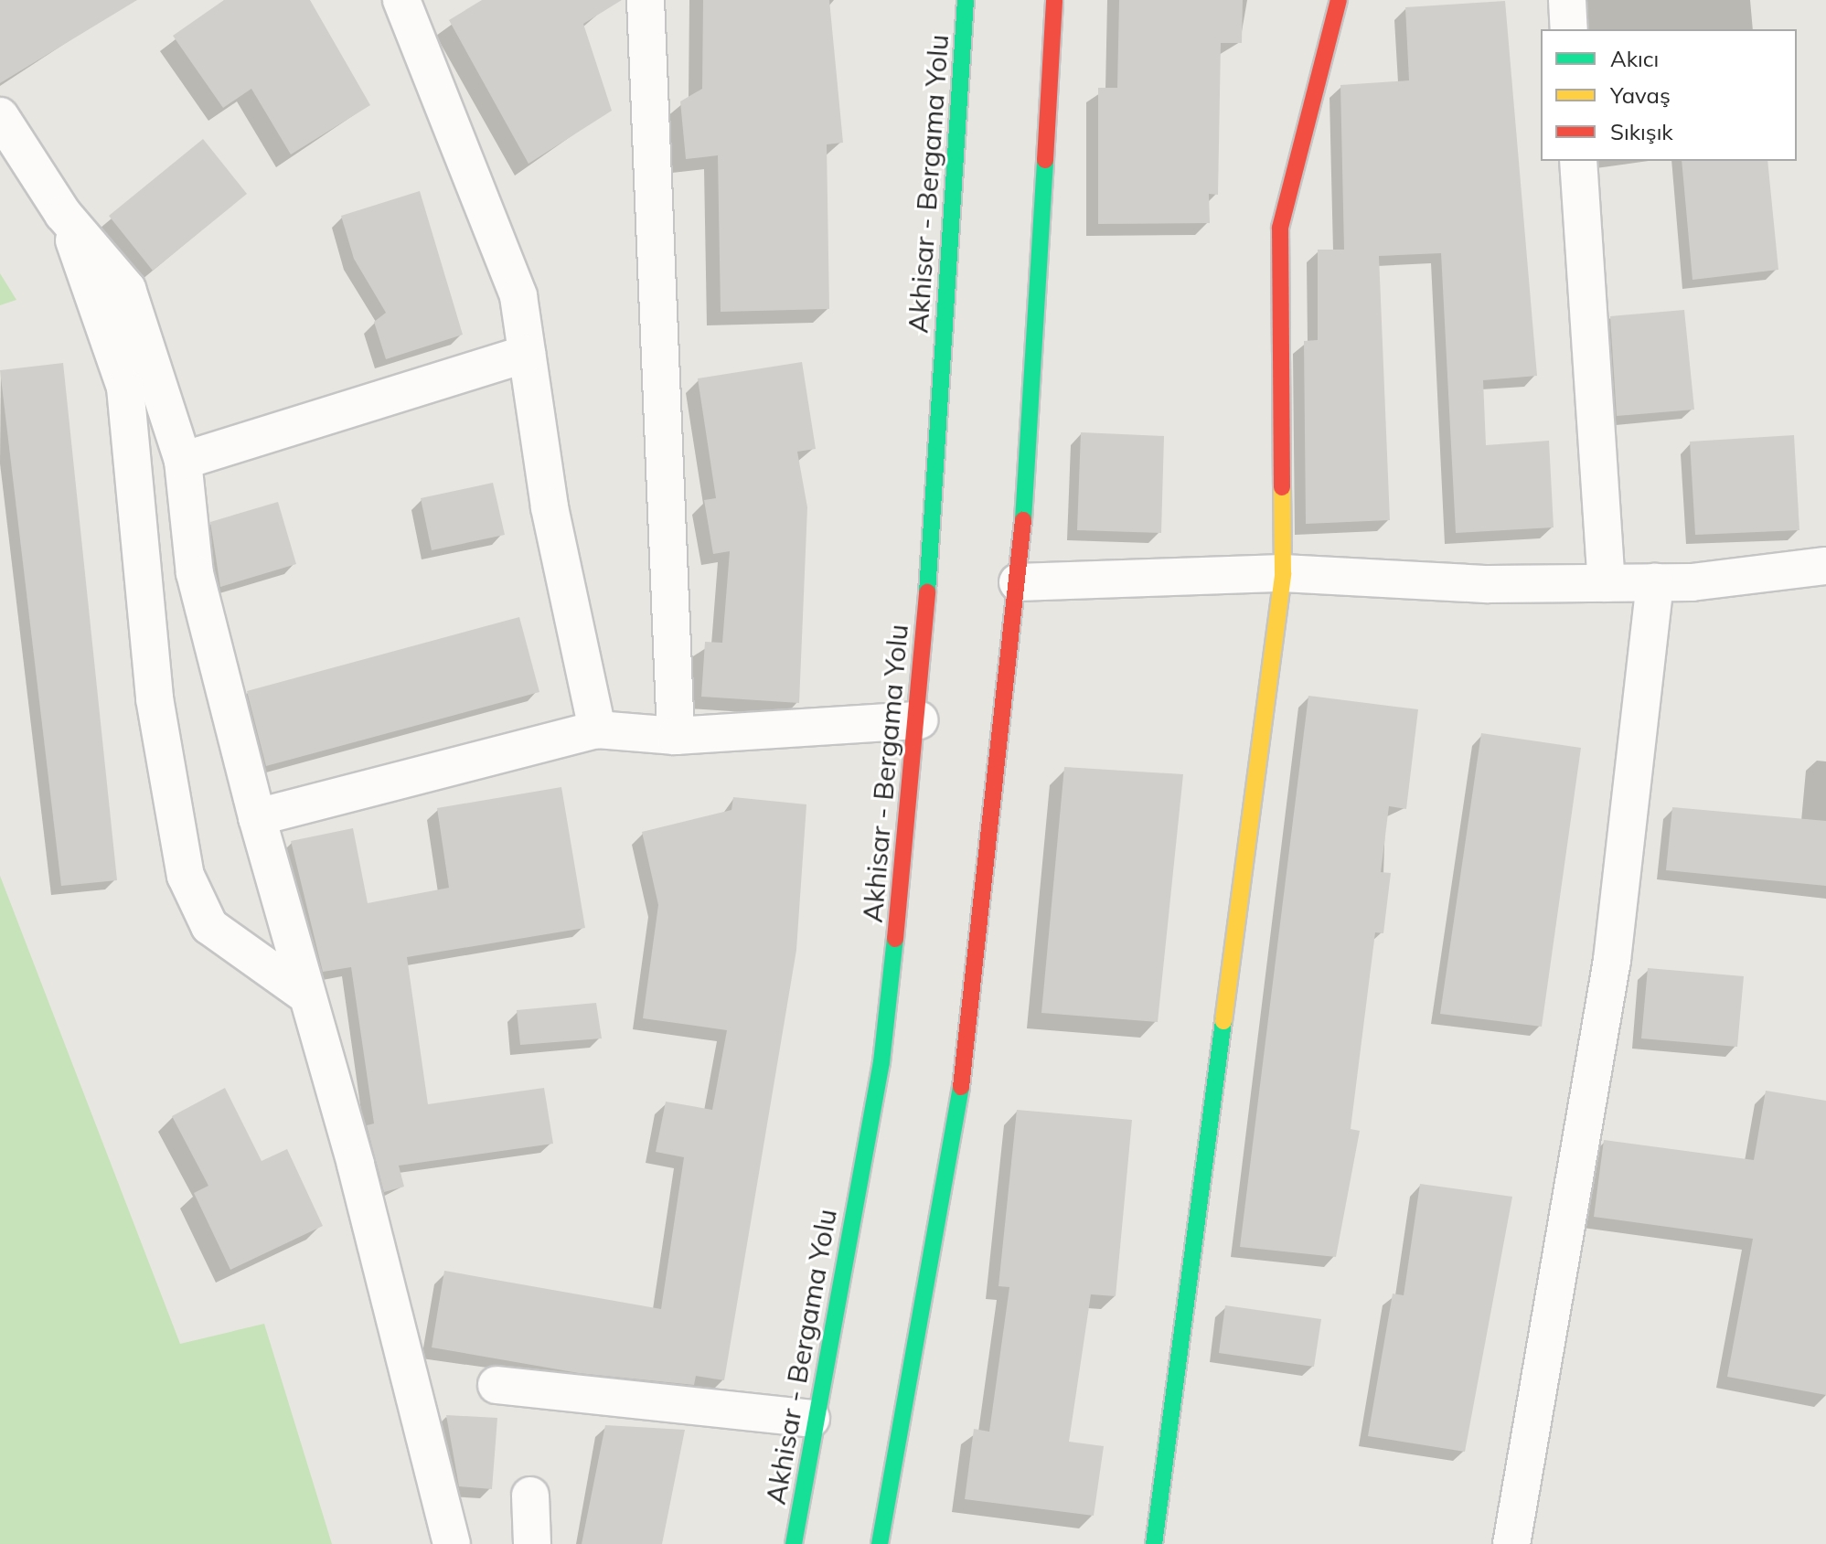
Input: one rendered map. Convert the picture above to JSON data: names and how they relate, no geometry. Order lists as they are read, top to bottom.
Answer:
{
  "streets": {
    "main road": ["Akhisar - Bergama Yolu"]
  },
  "legend": ["Akıcı", "Yavaş", "Sıkışık"]
}
